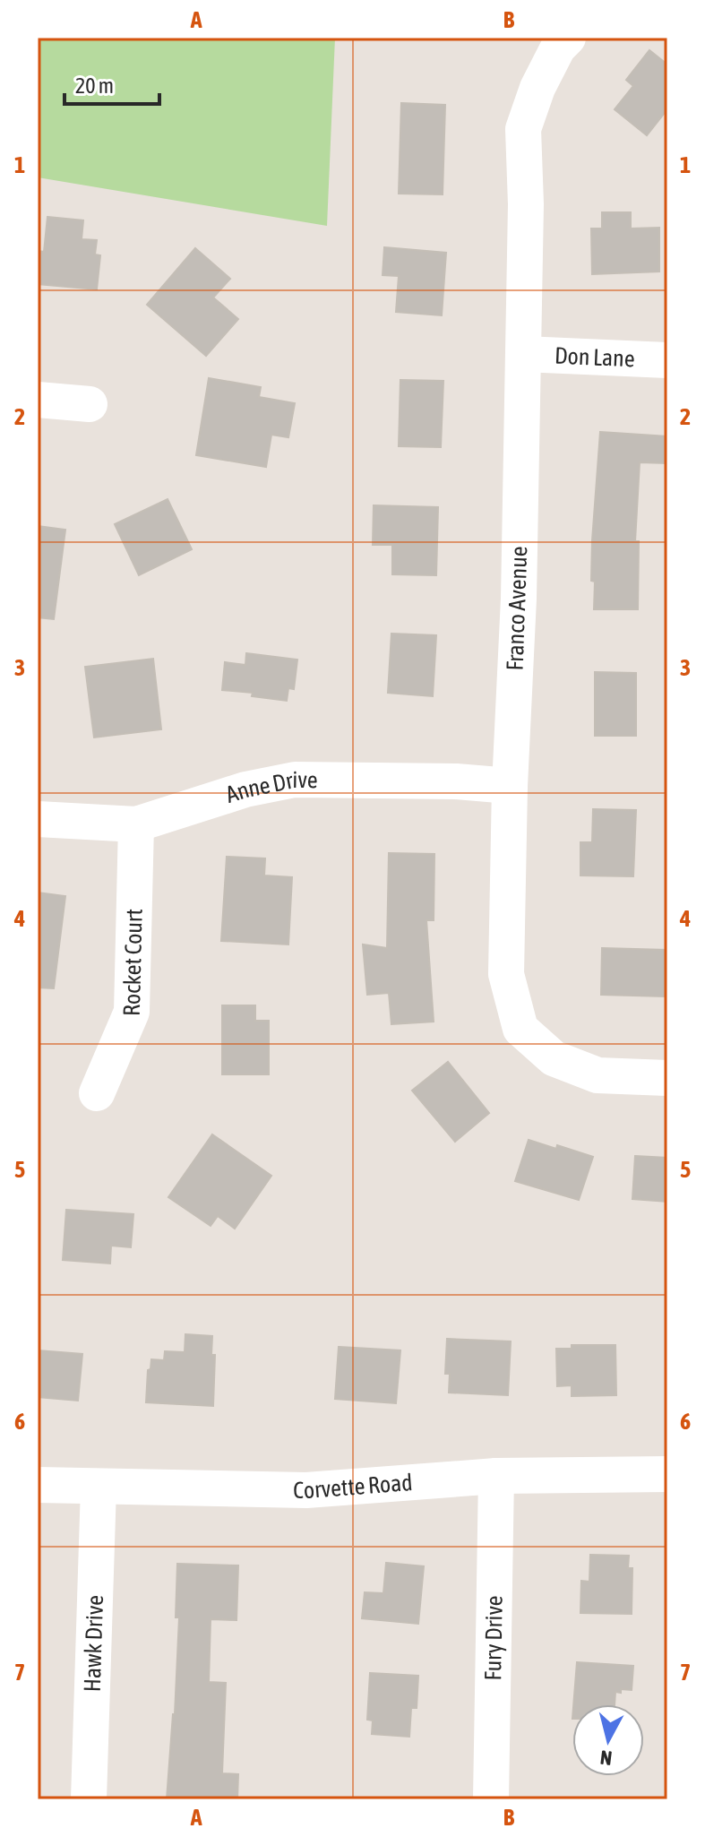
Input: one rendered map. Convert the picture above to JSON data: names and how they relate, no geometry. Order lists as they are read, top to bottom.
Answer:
{
  "streets": {
    "street": [
      "Don Lane",
      "Franco Avenue",
      "Anne Drive",
      "Rocket Court",
      "Corvette Road",
      "Fury Drive",
      "Hawk Drive"
    ]
  },
  "crossings": [
    ["Don Lane", "Franco Avenue"],
    ["Franco Avenue", "Anne Drive"],
    ["Anne Drive", "Rocket Court"],
    ["Corvette Road", "Fury Drive"],
    ["Corvette Road", "Hawk Drive"]
  ],
  "scale_bar": "20 m",
  "north": "bottom",
  "grid": {
    "columns": ["A", "B"],
    "rows": [
      "1",
      "2",
      "3",
      "4",
      "5",
      "6",
      "7"
    ]
  }
}
